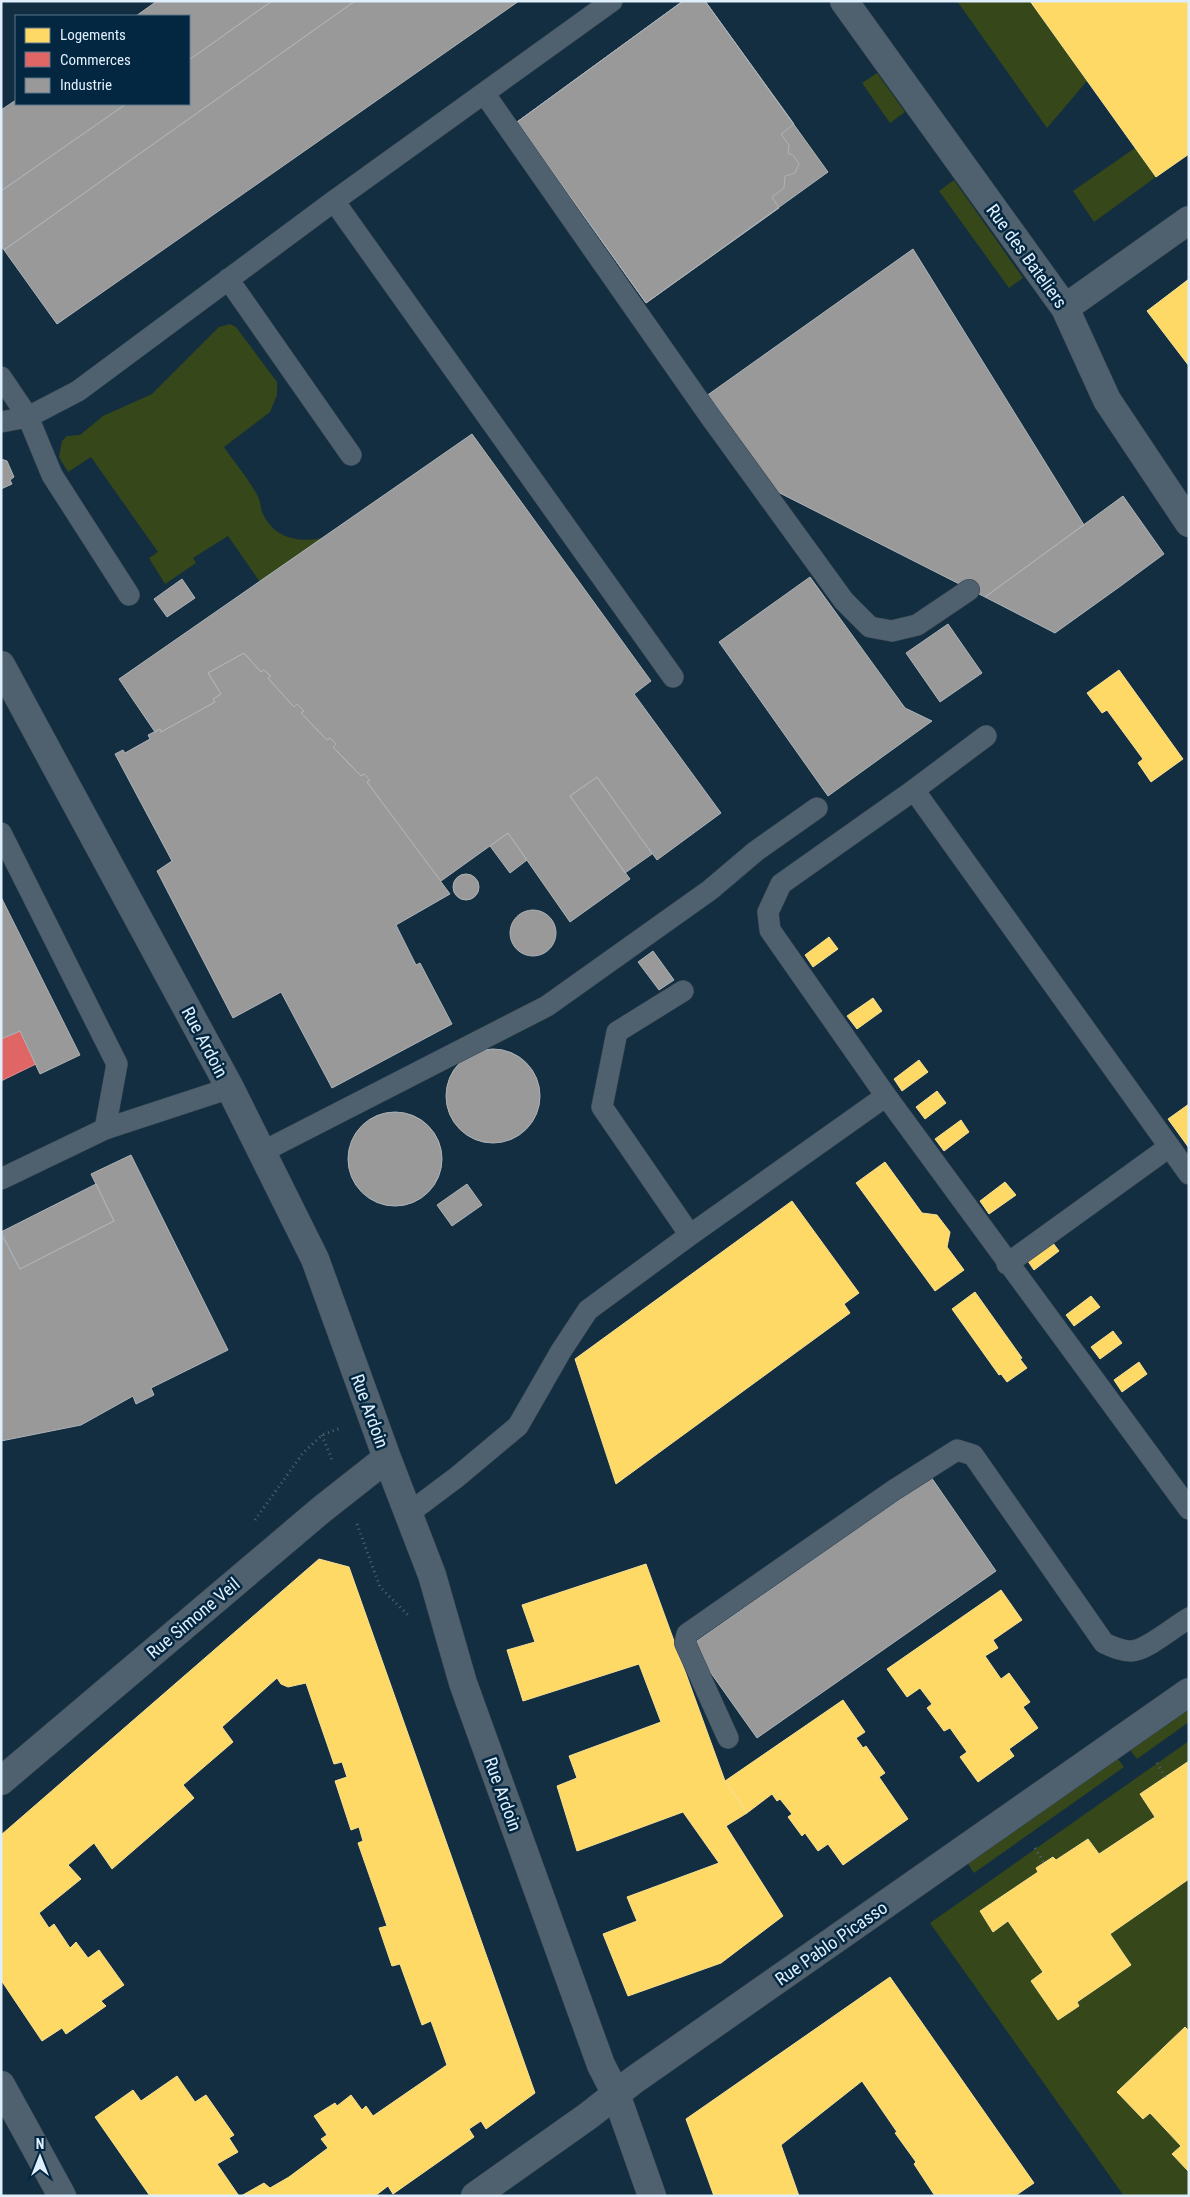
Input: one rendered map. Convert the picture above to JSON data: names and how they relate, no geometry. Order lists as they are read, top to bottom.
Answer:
{
  "streets": {
    "street": [
      "Rue des Bateliers",
      "Rue Ardoin",
      "Rue Simone Veil",
      "Rue Pablo Picasso"
    ]
  },
  "crossings": [
    ["Rue Ardoin", "Rue Simone Veil"],
    ["Rue Ardoin", "Rue Pablo Picasso"]
  ],
  "legend": ["Logements", "Commerces", "Industrie"],
  "north": "top"
}
